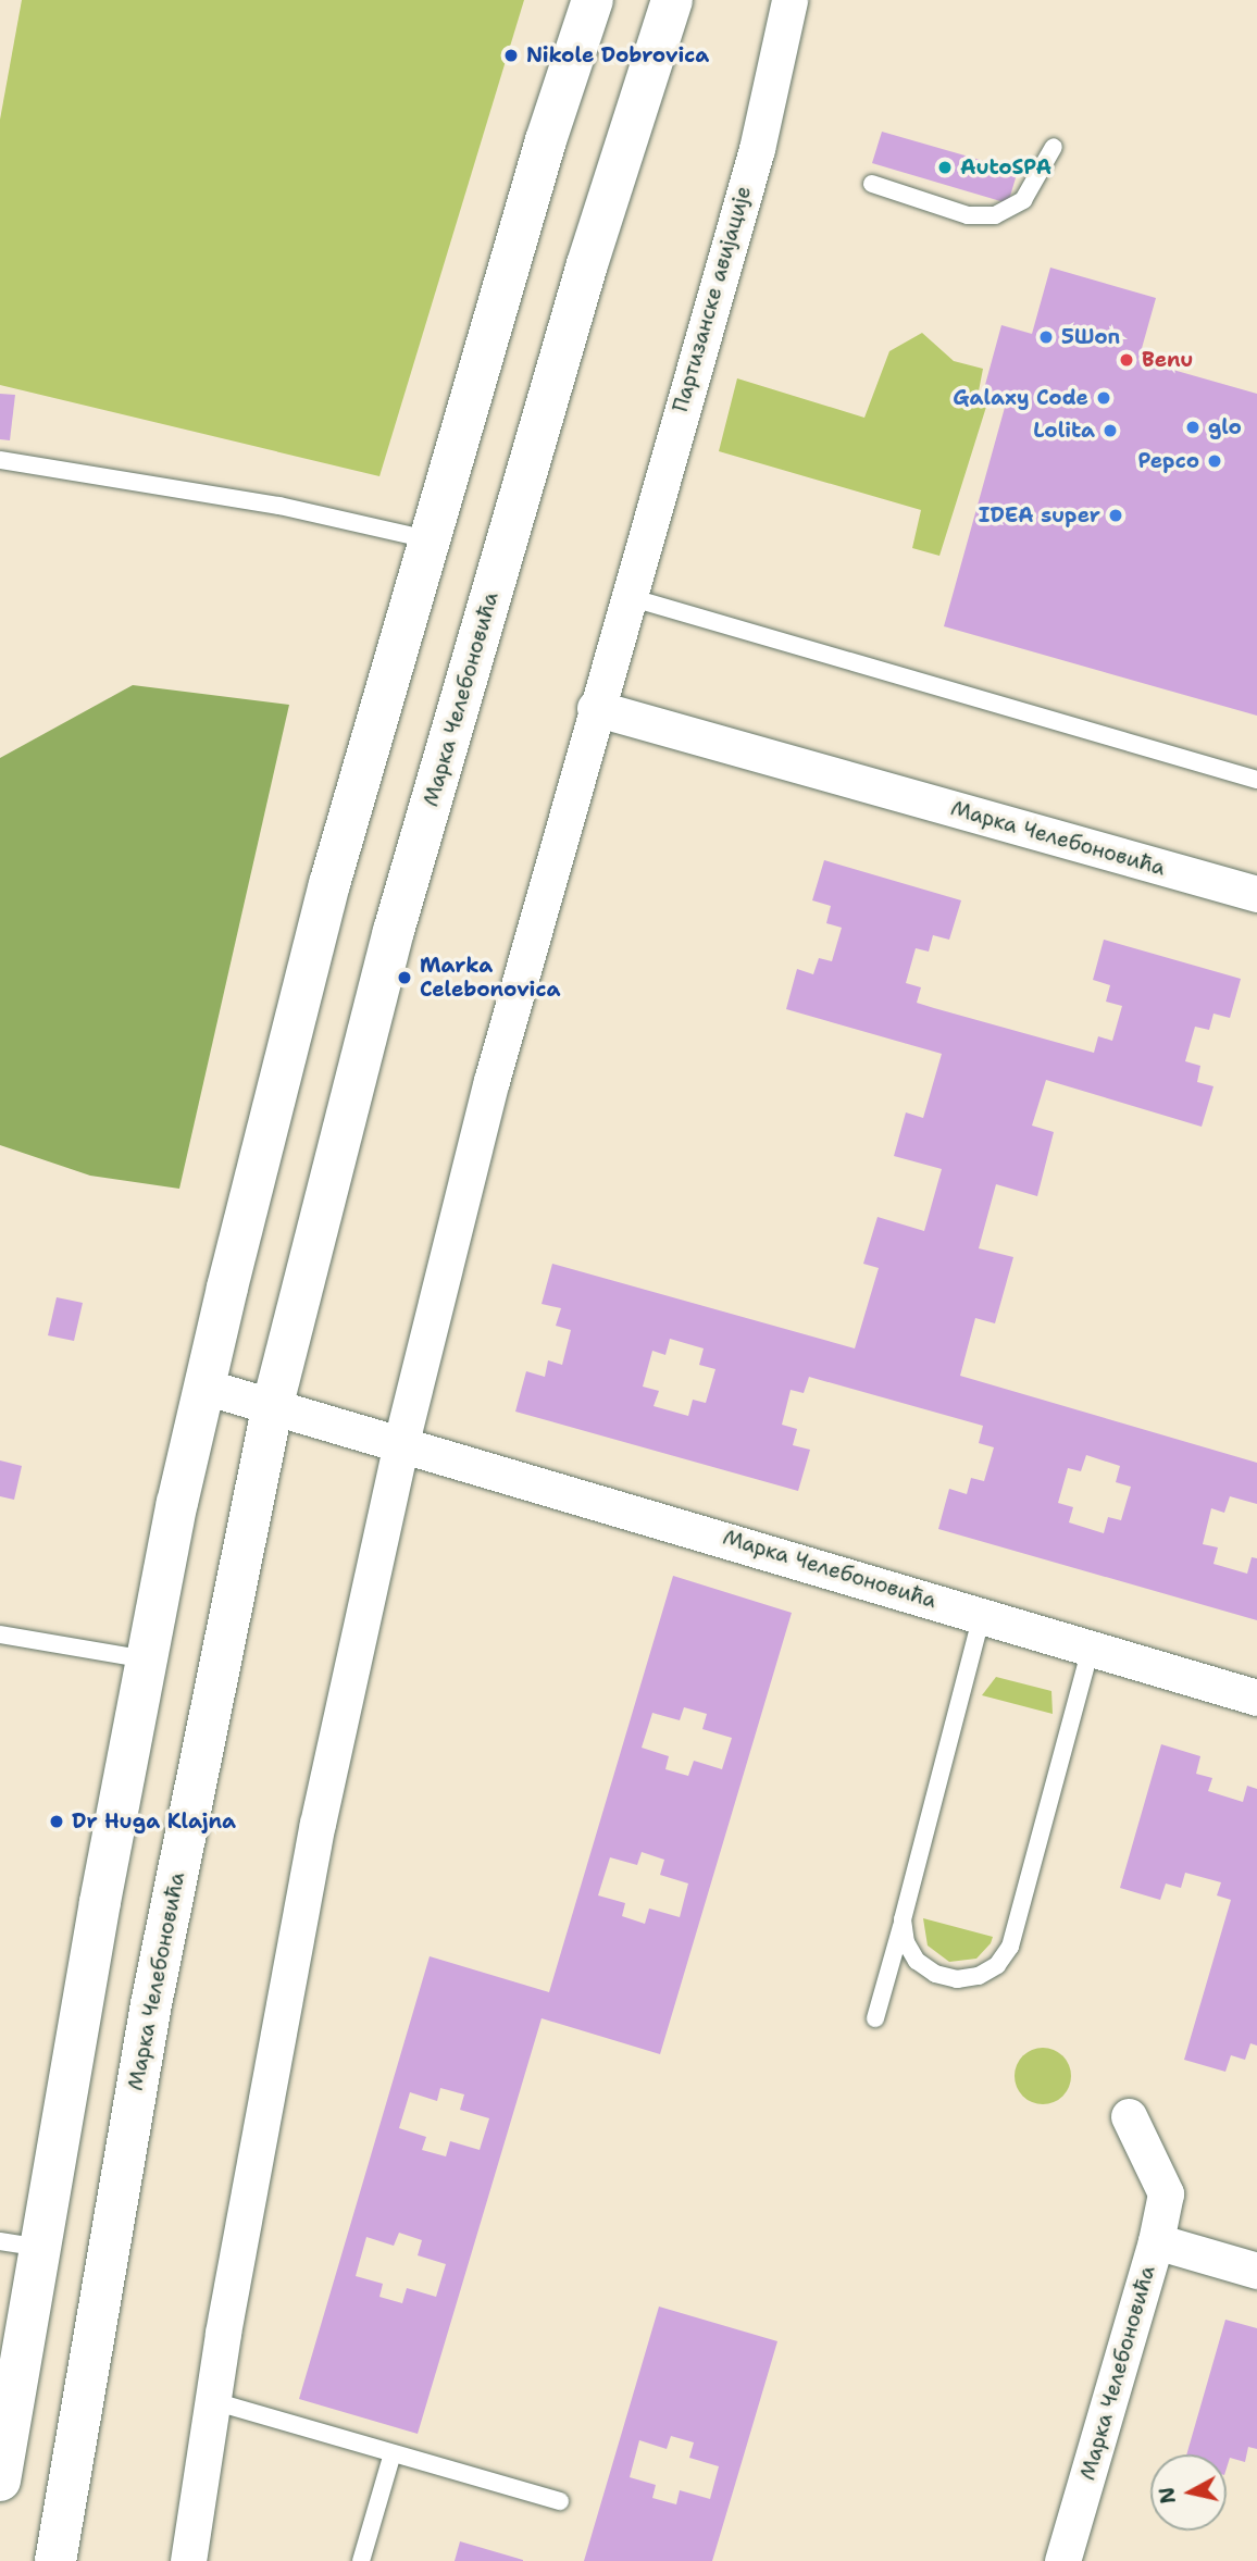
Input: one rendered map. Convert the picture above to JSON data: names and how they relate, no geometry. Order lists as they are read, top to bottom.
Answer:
{
  "streets": {
    "main road": ["Марка Челебоновића"],
    "street": ["Партизанске авијације"]
  },
  "places": [
    "Nikole Dobrovica",
    "AutoSPA",
    "5Шоп",
    "Benu",
    "Galaxy Code",
    "glo",
    "Lolita",
    "Pepco",
    "IDEA super",
    "Marka Celebonovica",
    "Dr Huga Klajna"
  ],
  "north": "left"
}
